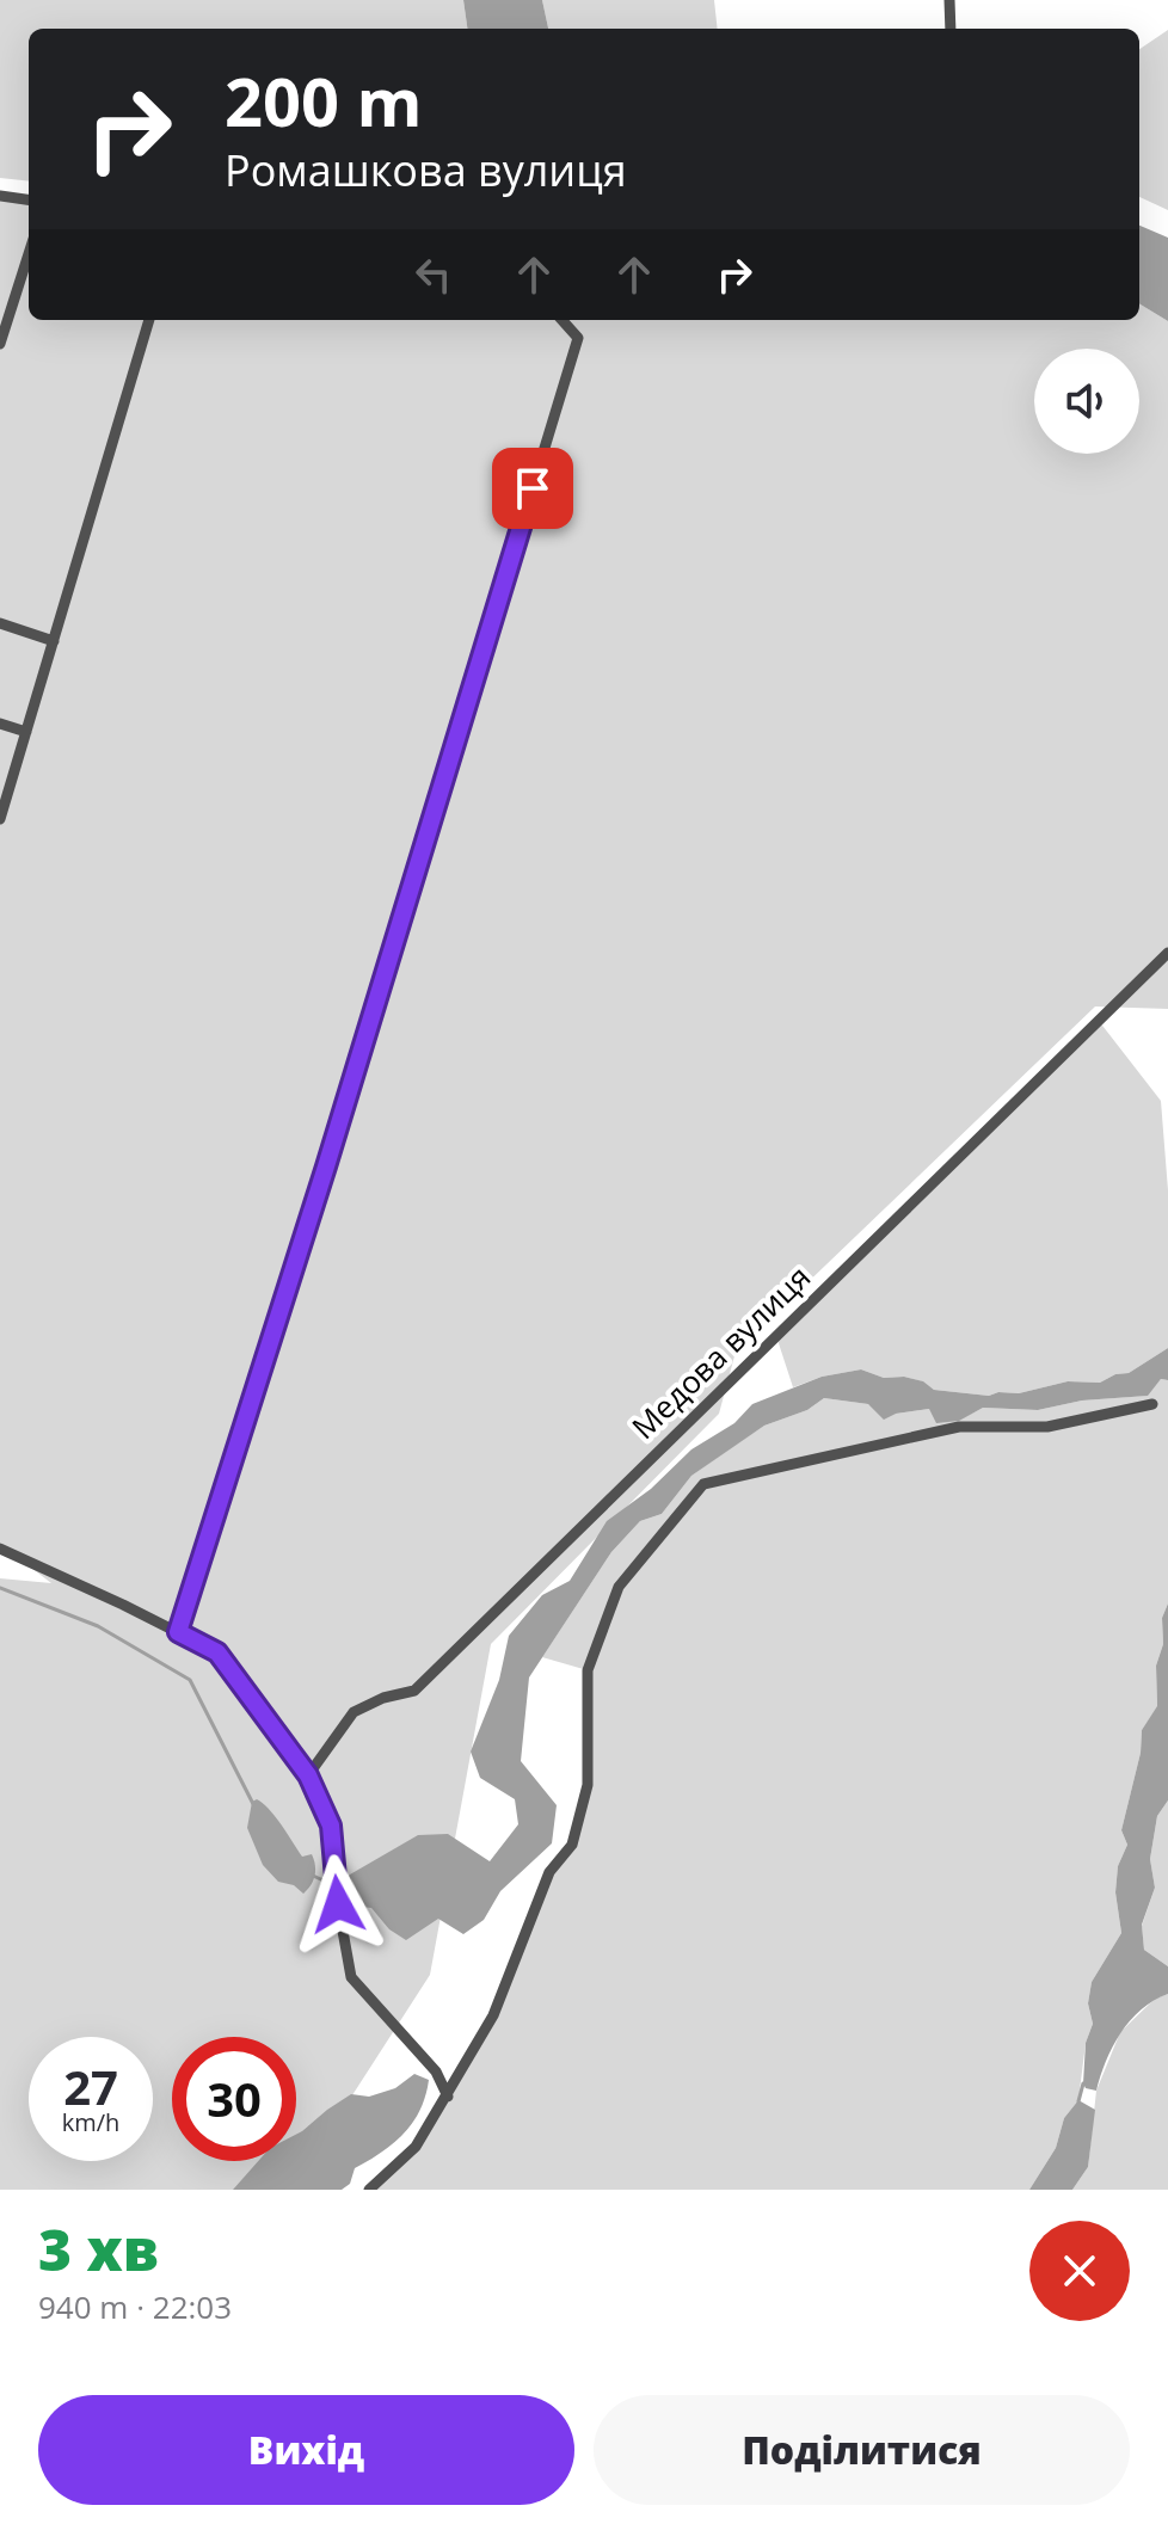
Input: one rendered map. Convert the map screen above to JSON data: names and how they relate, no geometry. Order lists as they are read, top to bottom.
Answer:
{
  "streets": {
    "street": ["Медова вулиця"]
  },
  "page": {
    "turn": ["200 m", "Ромашкова вулиця"],
    "speed": "27 km/h",
    "limit": "30",
    "heading": ["3 хв", "940 m · 22:03"],
    "buttons": ["Вихід", "Поділитися"]
  }
}
